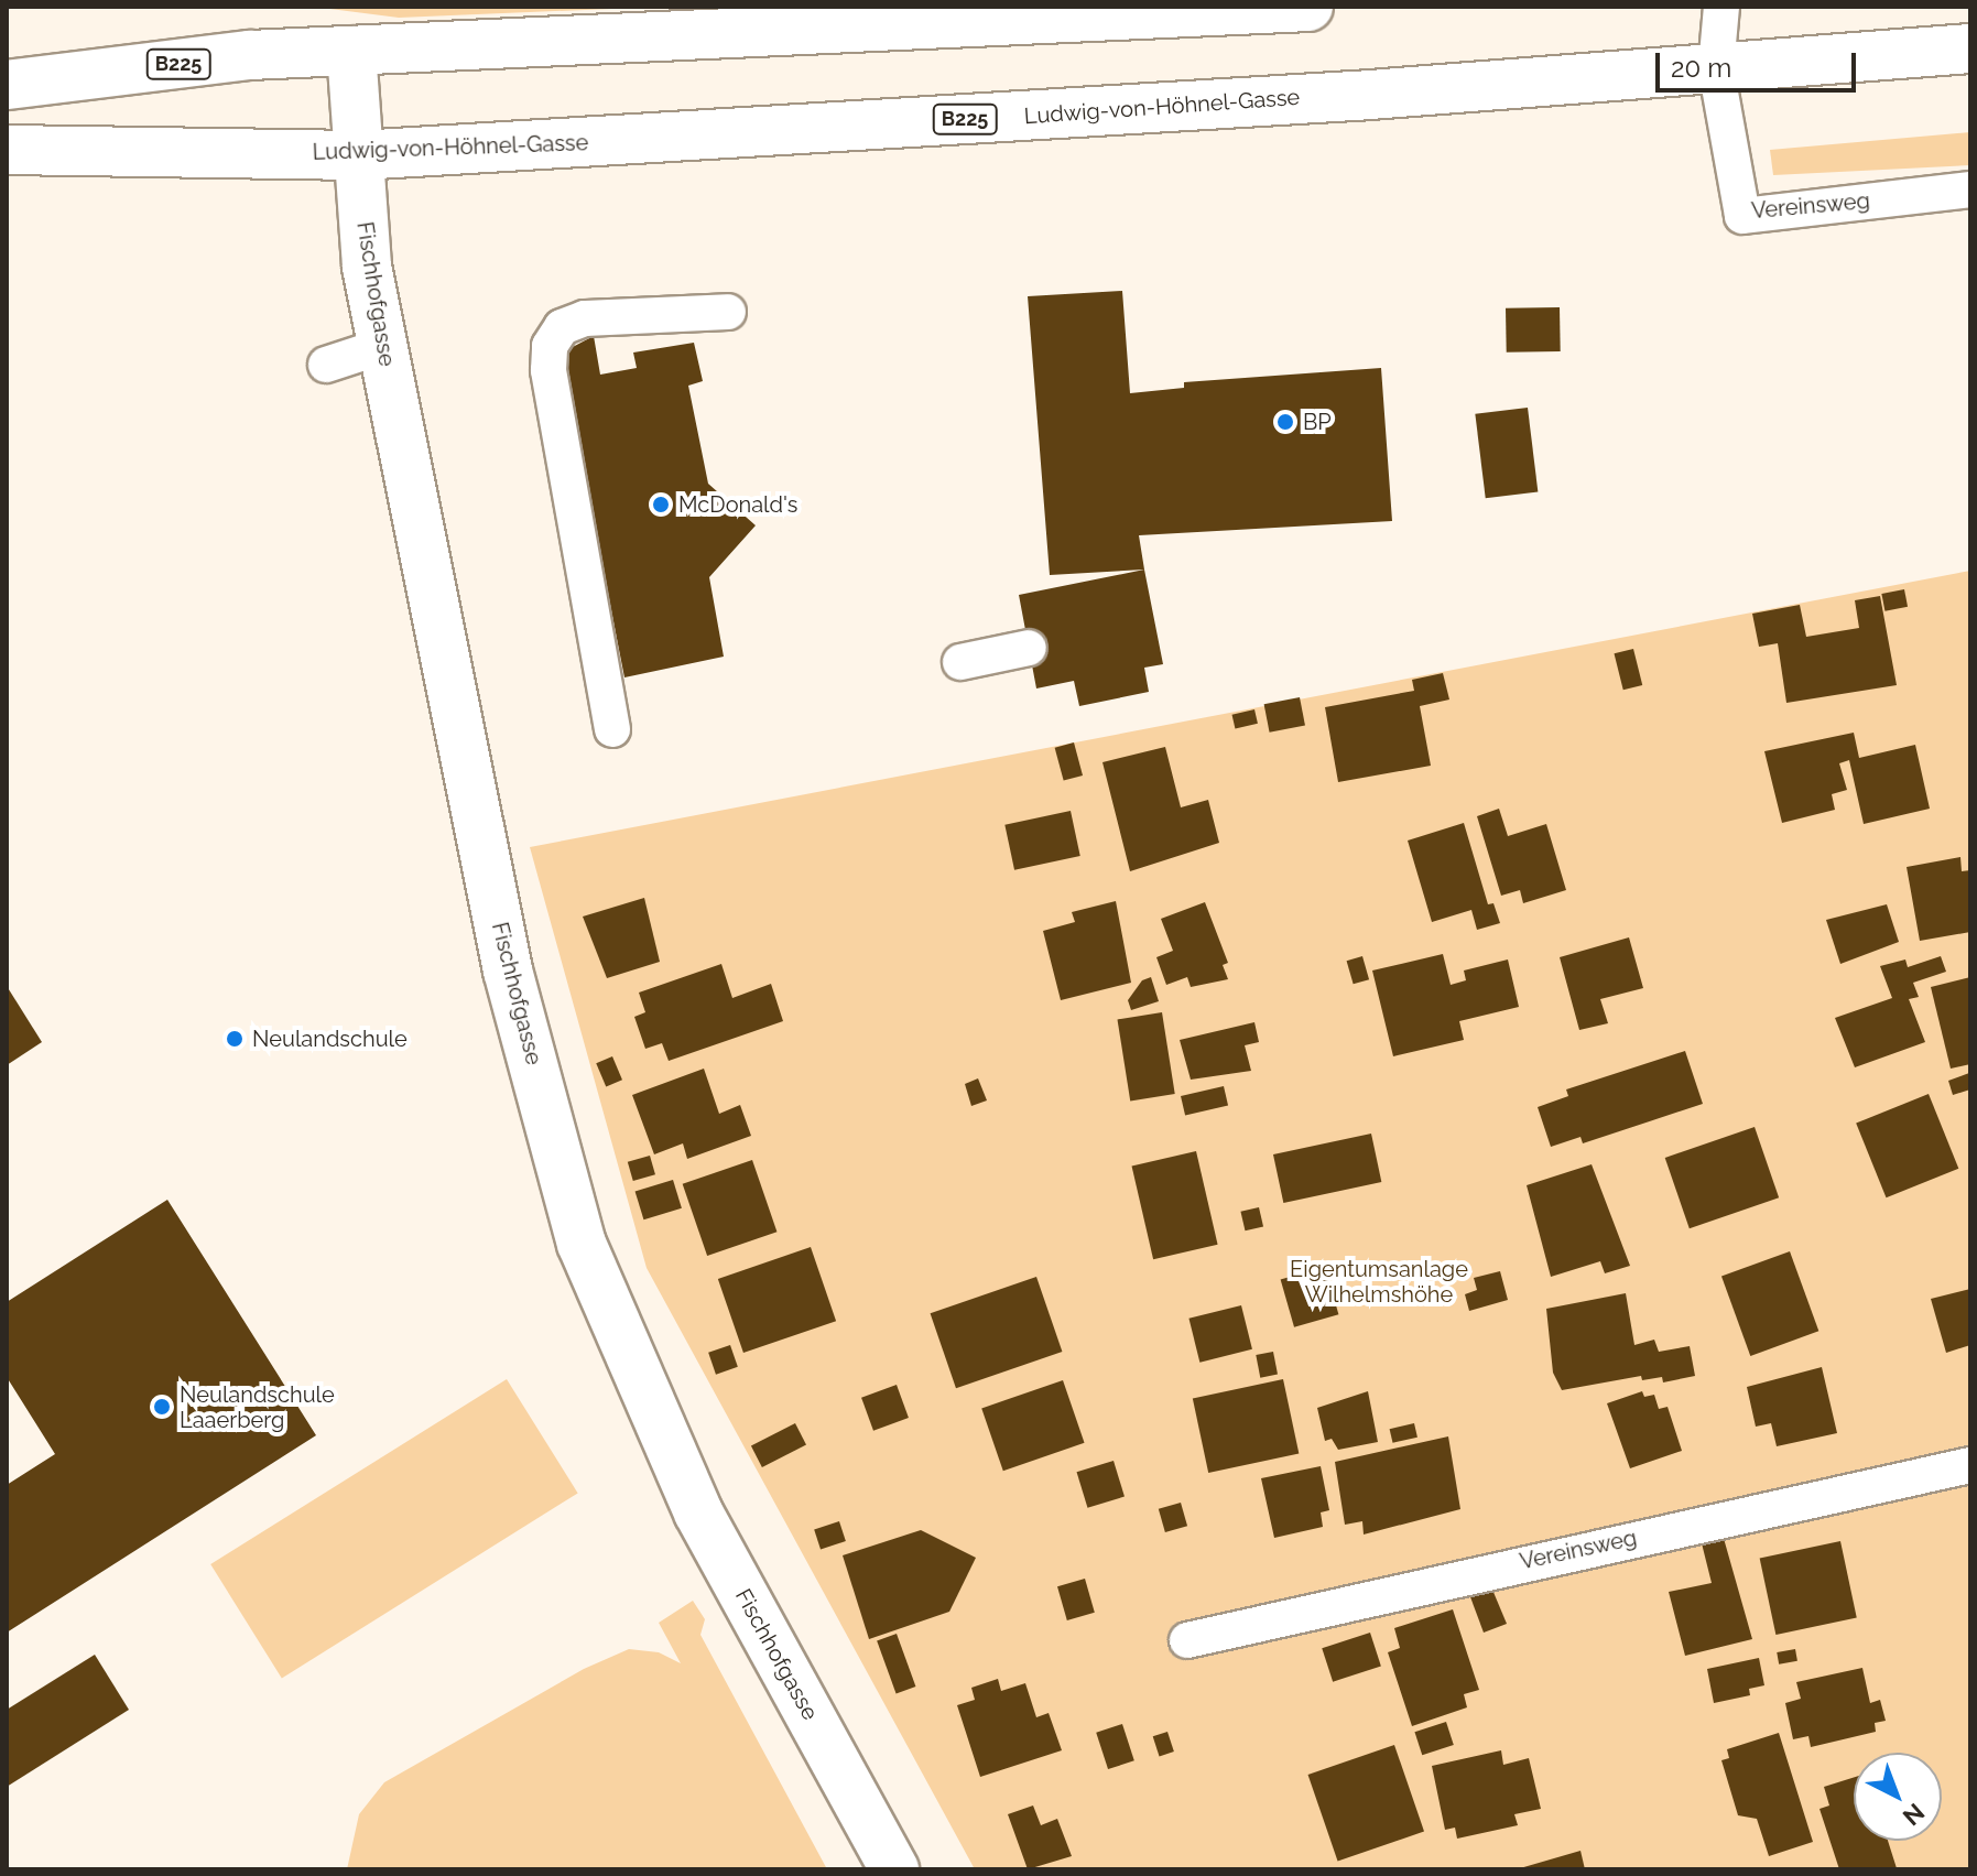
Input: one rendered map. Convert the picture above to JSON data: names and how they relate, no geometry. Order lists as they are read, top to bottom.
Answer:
{
  "streets": {
    "main road": ["B225", "Ludwig-von-Höhnel-Gasse", "Fischhofgasse"],
    "lane": ["Vereinsweg"]
  },
  "crossings": [
    ["B225", "Fischhofgasse"],
    ["Ludwig-von-Höhnel-Gasse", "Vereinsweg"],
    ["Ludwig-von-Höhnel-Gasse", "Fischhofgasse"]
  ],
  "parks": ["Eigentumsanlage Wilhelmshöhe"],
  "places": [
    "BP",
    "McDonald's",
    "Neulandschule",
    "Neulandschule Laaerberg"
  ],
  "scale_bar": "20 m",
  "north": "bottom right"
}
